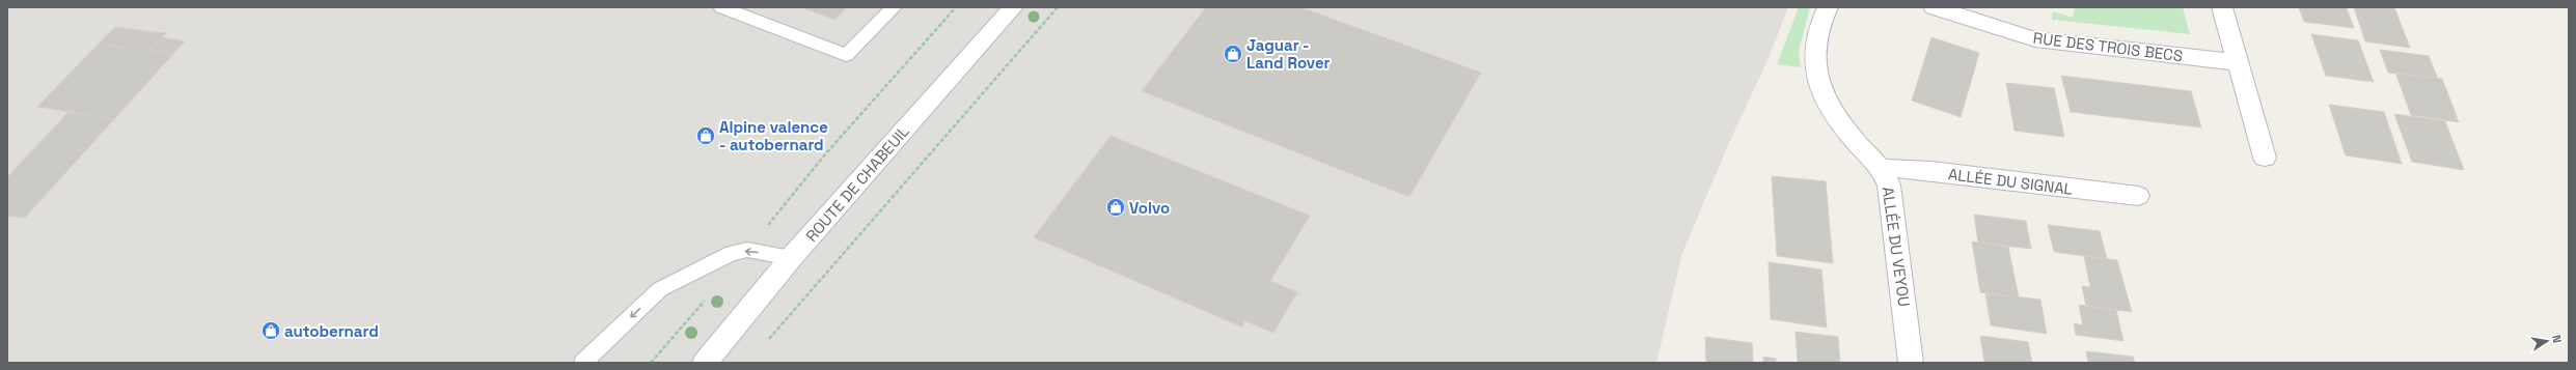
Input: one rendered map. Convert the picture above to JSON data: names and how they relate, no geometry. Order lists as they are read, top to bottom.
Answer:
{
  "streets": {
    "street": [
      "RUE DES TROIS BECS",
      "ALLÉE DU SIGNAL",
      "ROUTE DE CHABEUIL",
      "ALLÉE DU VEYOU"
    ]
  },
  "crossings": [
    ["ALLÉE DU SIGNAL", "ALLÉE DU VEYOU"]
  ],
  "places": {
    "shop": [
      "Jaguar - Land Rover",
      "Alpine valence - autobernard",
      "Volvo",
      "autobernard"
    ]
  },
  "north": "right"
}
